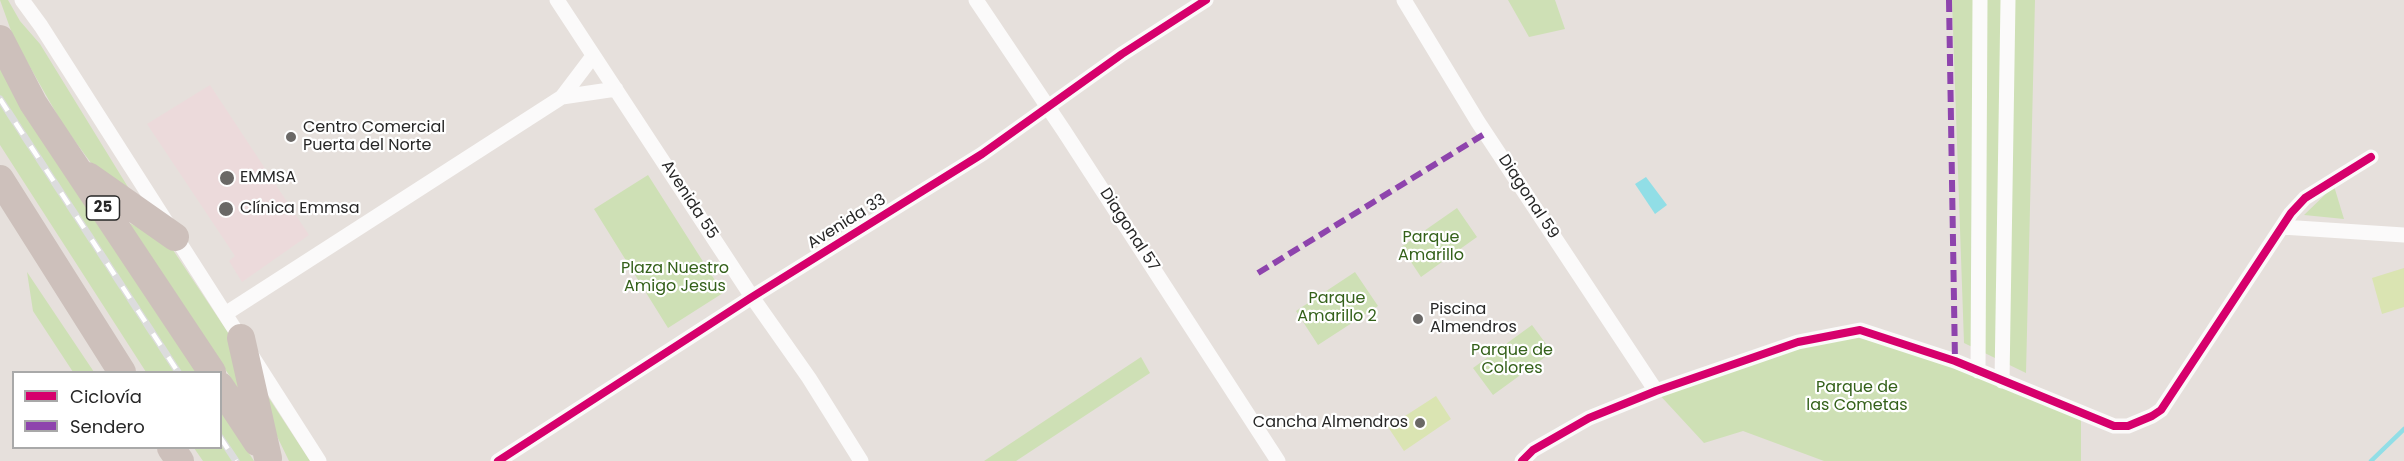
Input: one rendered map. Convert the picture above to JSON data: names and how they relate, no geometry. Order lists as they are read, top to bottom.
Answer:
{
  "streets": {
    "highway": ["25"],
    "street": [
      "Diagonal 59",
      "Avenida 55",
      "Avenida 33",
      "Diagonal 57"
    ]
  },
  "crossings": [
    ["Avenida 55", "Avenida 33"],
    ["Avenida 33", "Diagonal 57"]
  ],
  "parks": [
    "Parque Amarillo",
    "Plaza Nuestro Amigo Jesus",
    "Parque Amarillo 2",
    "Parque de Colores",
    "Parque de las Cometas"
  ],
  "places": [
    "Centro Comercial Puerta del Norte",
    "EMMSA",
    "Clínica Emmsa",
    "Piscina Almendros",
    "Cancha Almendros"
  ],
  "legend": ["Ciclovía", "Sendero"]
}
